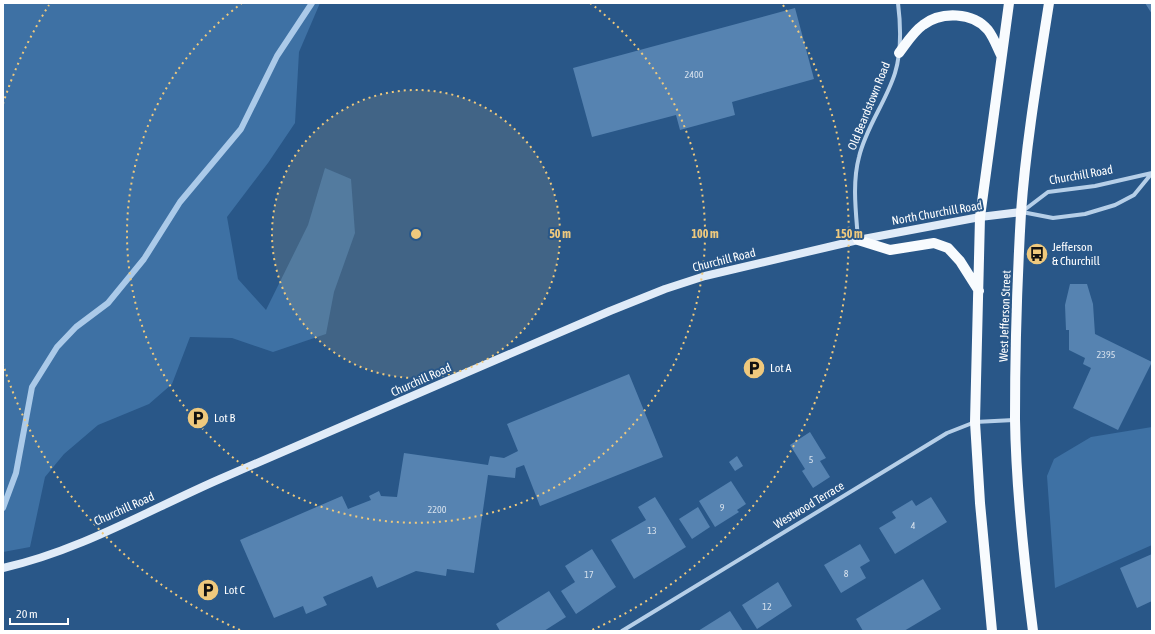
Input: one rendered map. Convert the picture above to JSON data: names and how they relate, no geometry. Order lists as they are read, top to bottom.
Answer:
{
  "streets": {
    "main road": ["West Jefferson Street"],
    "street": [
      "Old Beardstown Road",
      "Churchill Road",
      "North Churchill Road",
      "Westwood Terrace"
    ]
  },
  "crossings": [
    ["Old Beardstown Road", "Churchill Road"],
    ["Old Beardstown Road", "North Churchill Road"],
    ["Churchill Road", "North Churchill Road"],
    ["Churchill Road", "West Jefferson Street"],
    ["North Churchill Road", "West Jefferson Street"],
    ["West Jefferson Street", "Westwood Terrace"]
  ],
  "places": {
    "bus stop": ["Jefferson & Churchill"],
    "parking": ["Lot A", "Lot B", "Lot C"]
  },
  "house_numbers": [
    "2400",
    "2395",
    "5",
    "9",
    "2200",
    "4",
    "13",
    "8",
    "17",
    "12"
  ],
  "scale_bar": "20 m",
  "rings": ["50 m", "100 m", "150 m"]
}
